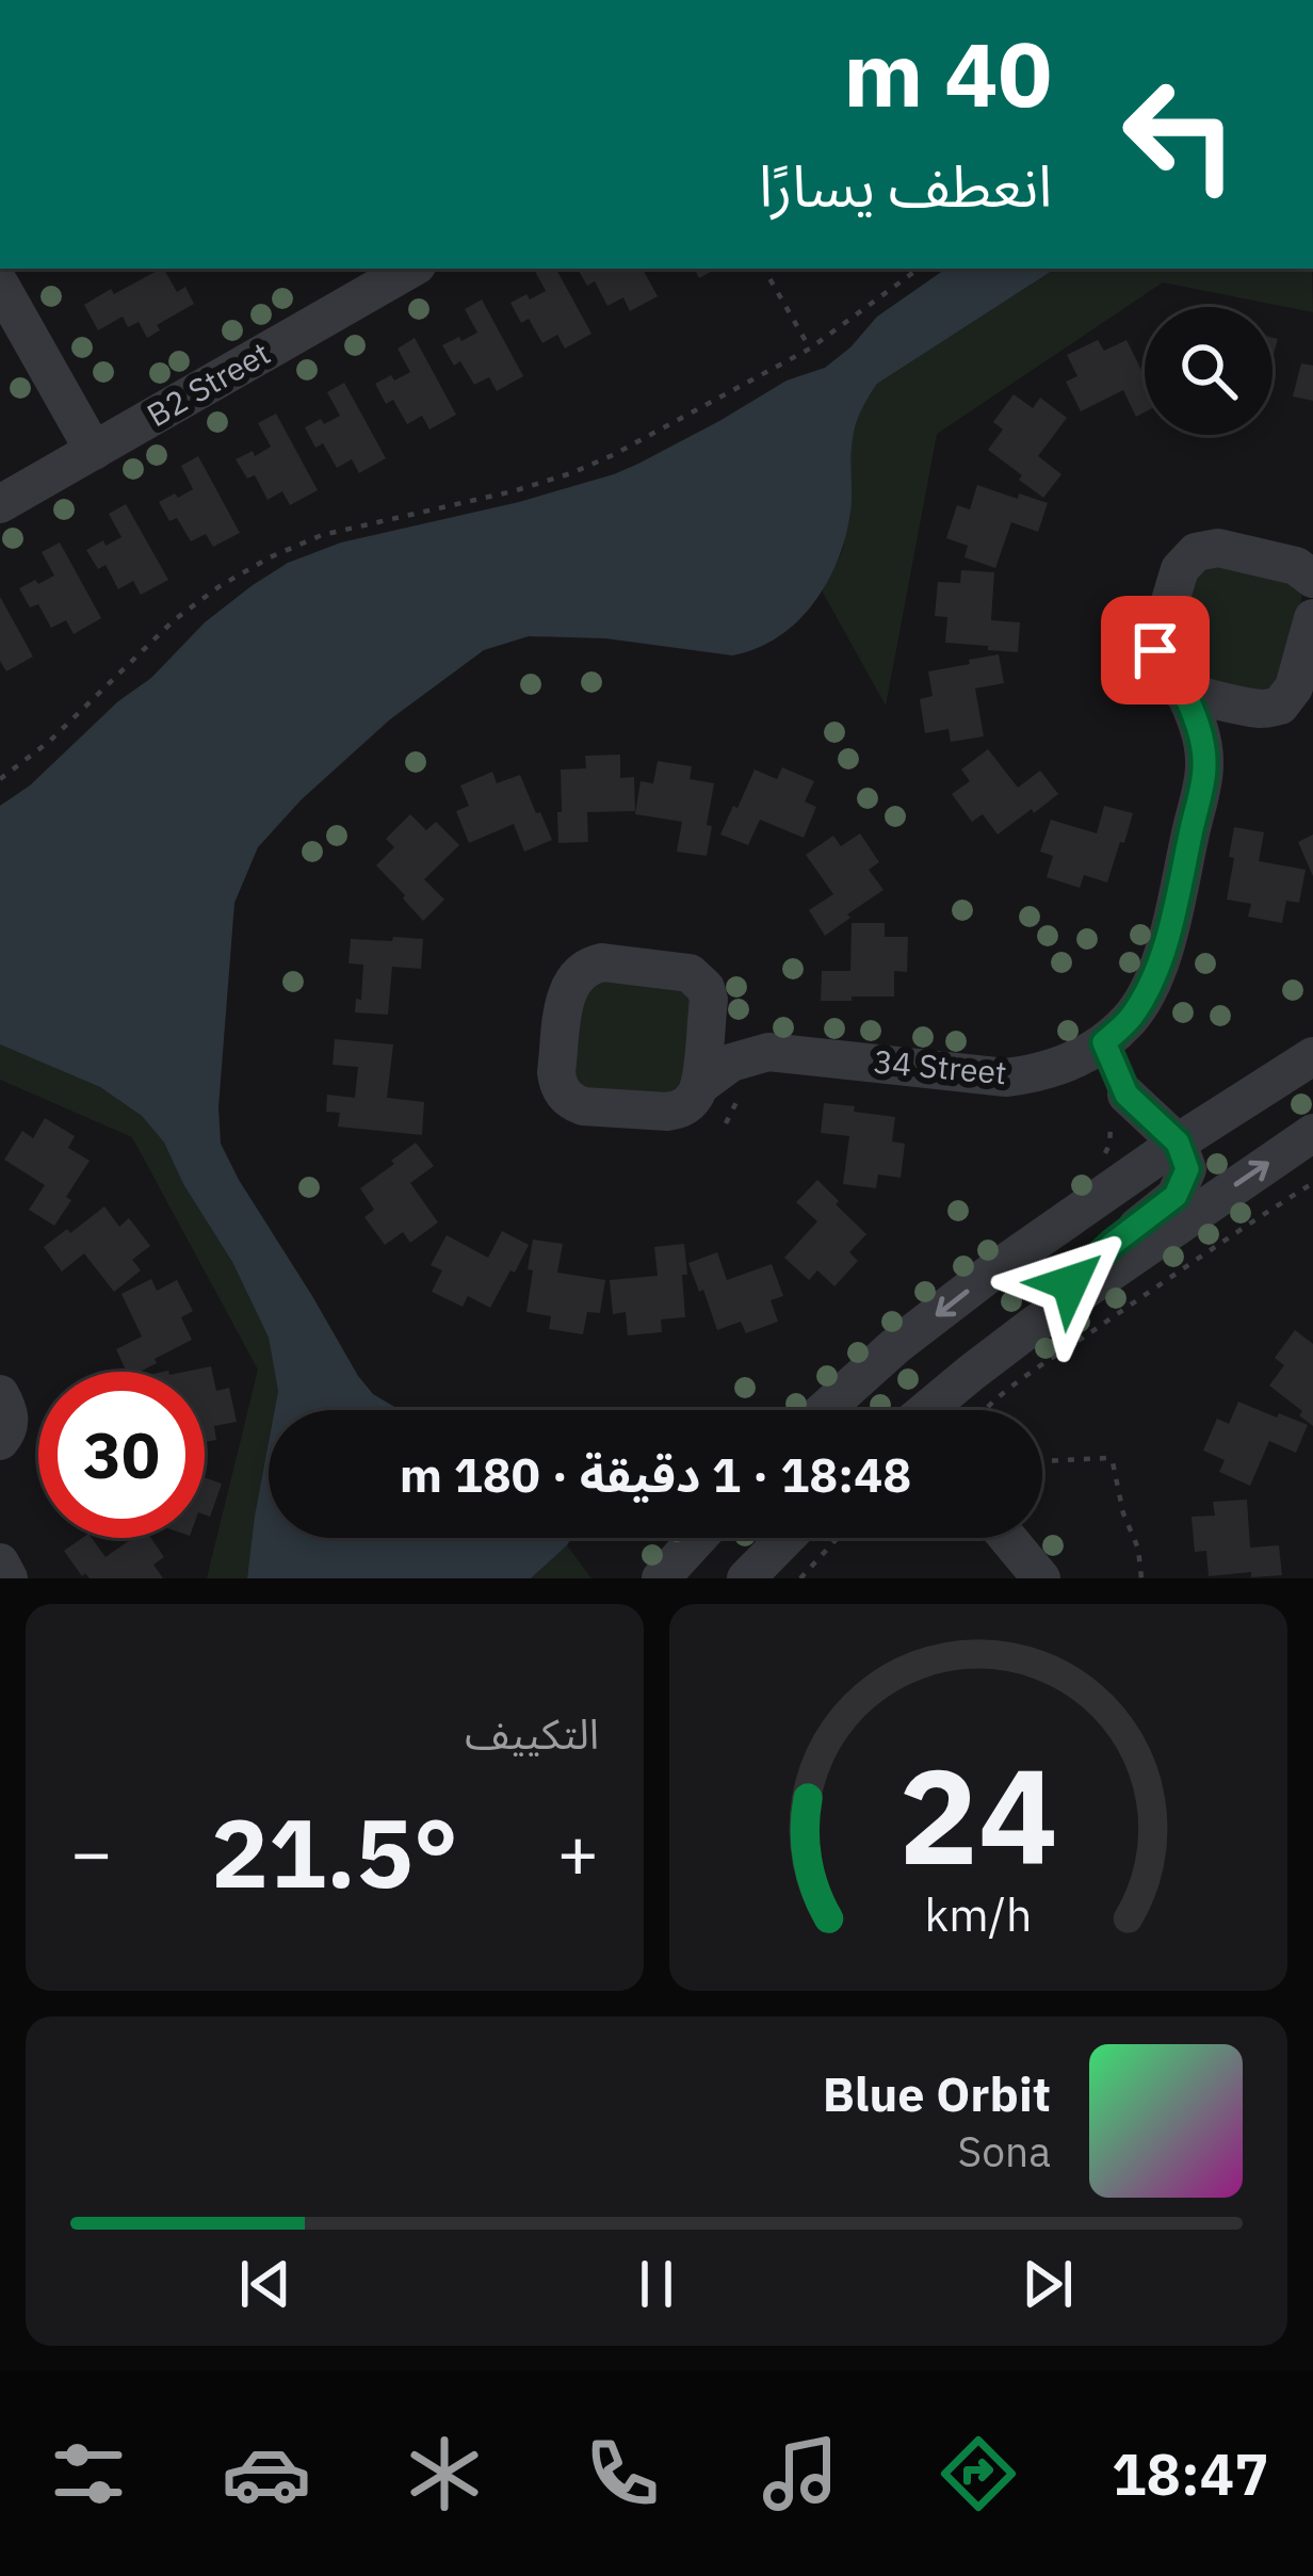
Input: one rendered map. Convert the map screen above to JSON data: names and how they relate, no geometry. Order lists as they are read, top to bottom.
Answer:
{
  "streets": {
    "street": ["B2 Street", "34 Street"]
  },
  "page": {
    "turn": ["40 m", "انعطف يسارًا"],
    "limit": "30",
    "trip": "18:48 · 1 دقيقة · 180 m",
    "tile": "التكييف",
    "heat": ["−", "21.5°", "+"],
    "song": ["Blue Orbit", "Sona"],
    "tabs": "18:47",
    "gauge": ["24", "km/h"]
  }
}
